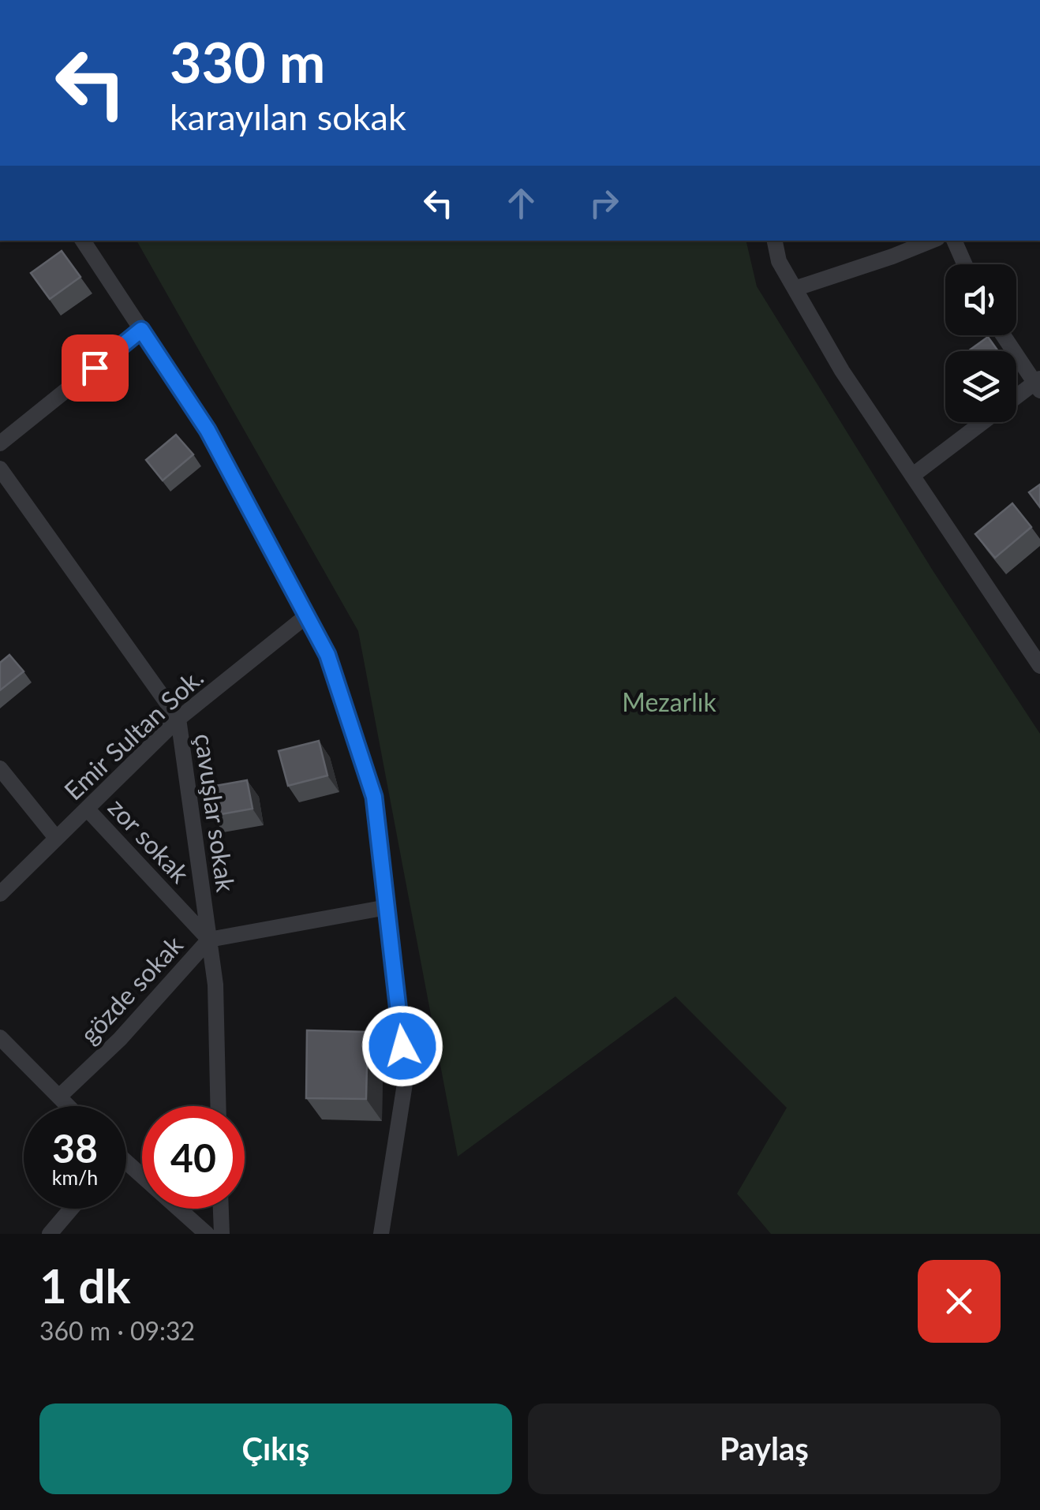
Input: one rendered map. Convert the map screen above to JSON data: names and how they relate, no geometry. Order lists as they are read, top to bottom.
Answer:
{
  "streets": {
    "street": [
      "Emir Sultan Sok.",
      "çavuşlar sokak",
      "zor sokak",
      "gözde sokak"
    ]
  },
  "crossings": [
    ["Emir Sultan Sok.", "çavuşlar sokak"],
    ["Emir Sultan Sok.", "zor sokak"],
    ["çavuşlar sokak", "zor sokak"],
    ["çavuşlar sokak", "gözde sokak"],
    ["zor sokak", "gözde sokak"]
  ],
  "parks": ["Mezarlık"],
  "page": {
    "turn": ["330 m", "karayılan sokak"],
    "speed": "38 km/h",
    "limit": "40",
    "heading": ["1 dk", "360 m · 09:32"],
    "buttons": ["Çıkış", "Paylaş"]
  }
}
